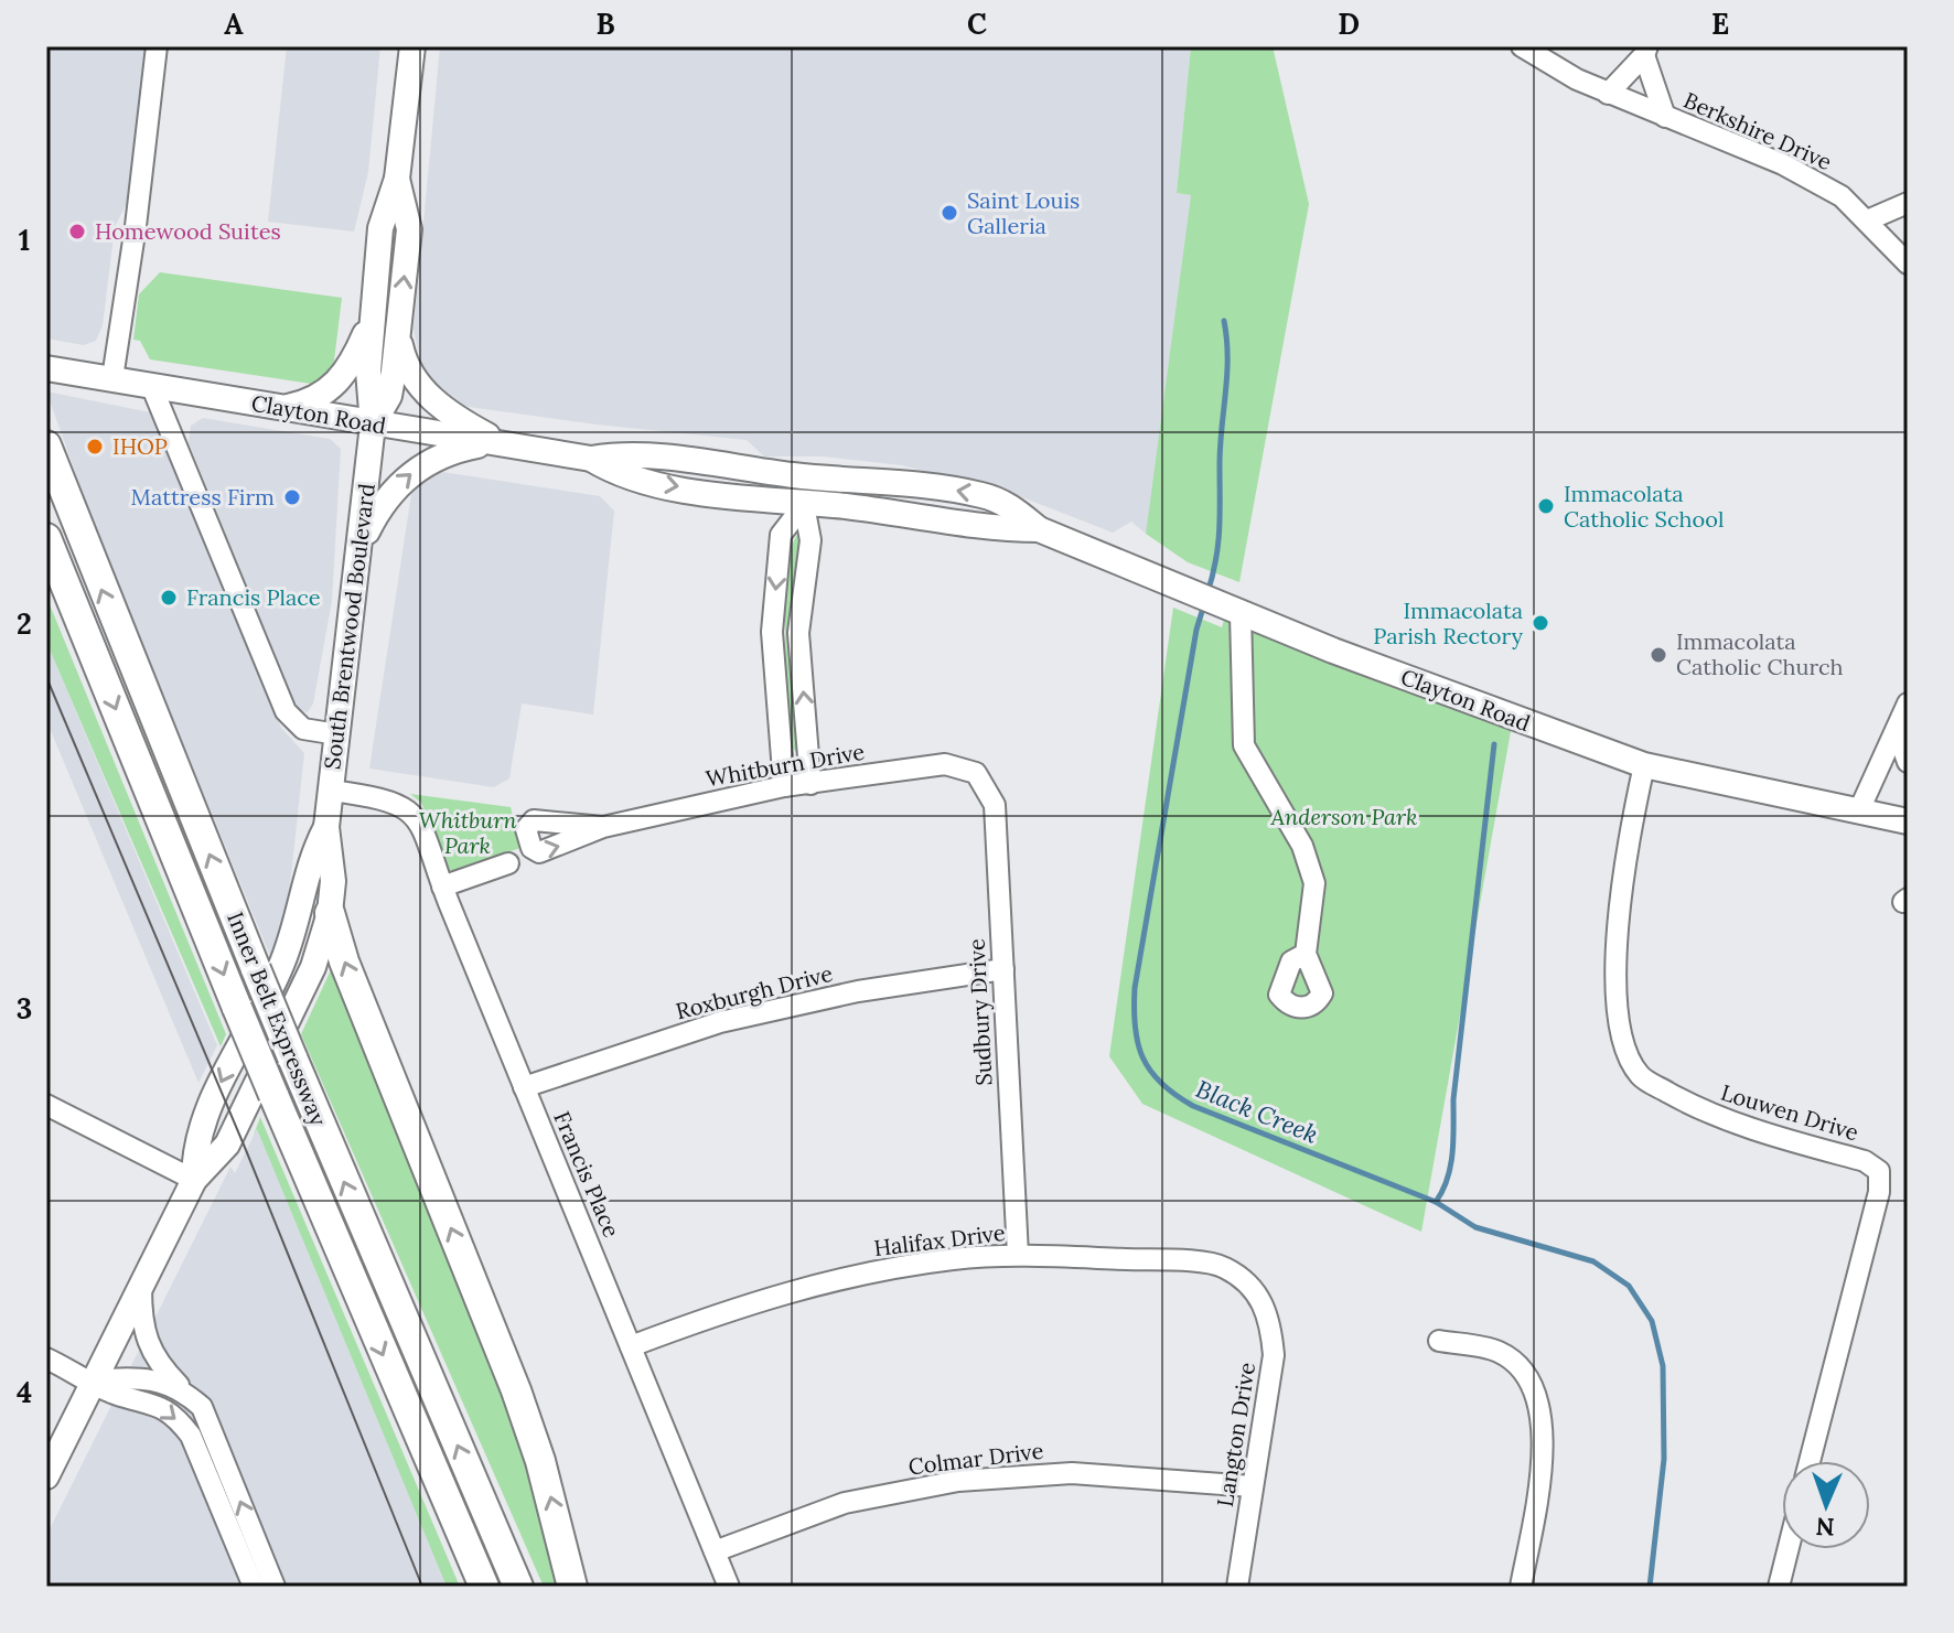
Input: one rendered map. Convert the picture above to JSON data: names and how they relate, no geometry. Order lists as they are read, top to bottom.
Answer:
{
  "streets": {
    "highway": ["Inner Belt Expressway"],
    "main road": ["Clayton Road", "South Brentwood Boulevard"],
    "street": [
      "Berkshire Drive",
      "Whitburn Drive",
      "Roxburgh Drive",
      "Sudbury Drive",
      "Louwen Drive",
      "Francis Place",
      "Halifax Drive",
      "Langton Drive",
      "Colmar Drive"
    ]
  },
  "crossings": [
    ["Clayton Road", "South Brentwood Boulevard"],
    ["Clayton Road", "Louwen Drive"],
    ["South Brentwood Boulevard", "Francis Place"],
    ["Whitburn Drive", "Sudbury Drive"],
    ["Roxburgh Drive", "Sudbury Drive"],
    ["Roxburgh Drive", "Francis Place"],
    ["Sudbury Drive", "Halifax Drive"],
    ["Francis Place", "Halifax Drive"],
    ["Francis Place", "Colmar Drive"],
    ["Halifax Drive", "Langton Drive"],
    ["Langton Drive", "Colmar Drive"]
  ],
  "water": ["Black Creek"],
  "parks": ["Anderson Park", "Whitburn Park"],
  "places": [
    "Saint Louis Galleria",
    "Homewood Suites",
    "IHOP",
    "Mattress Firm",
    "Immacolata Catholic School",
    "Francis Place",
    "Immacolata Parish Rectory",
    "Immacolata Catholic Church"
  ],
  "north": "bottom",
  "grid": {
    "columns": [
      "A",
      "B",
      "C",
      "D",
      "E"
    ],
    "rows": [
      "1",
      "2",
      "3",
      "4"
    ]
  }
}
